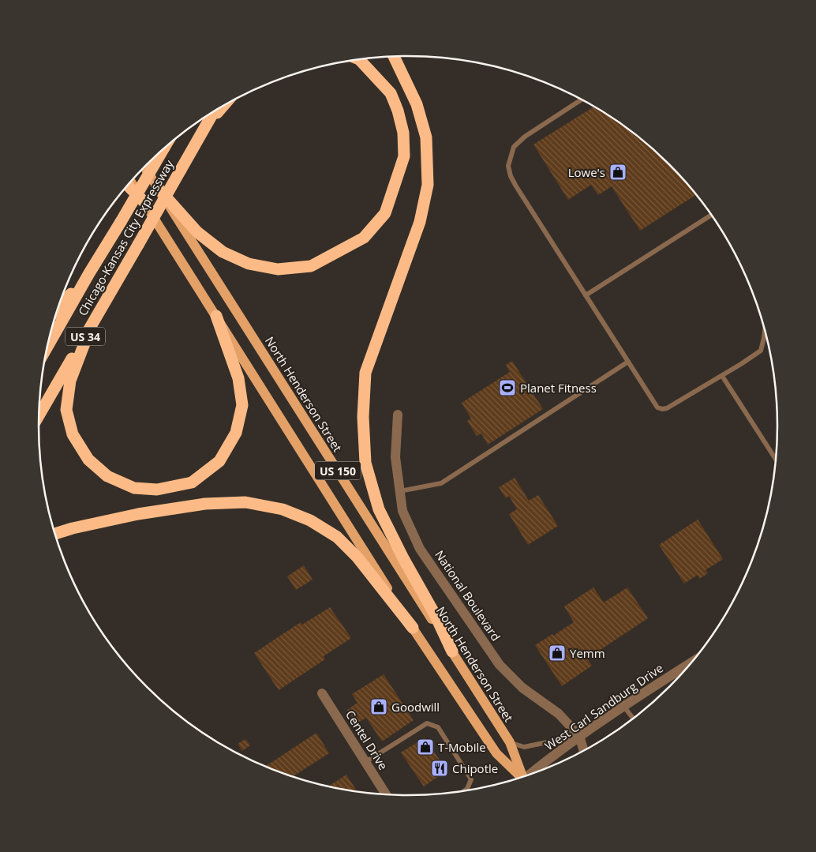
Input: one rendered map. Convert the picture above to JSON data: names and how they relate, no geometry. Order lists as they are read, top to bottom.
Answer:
{
  "streets": {
    "highway": ["Chicago-Kansas City Expressway", "US 34"],
    "main road": ["North Henderson Street", "US 150"],
    "street": ["National Boulevard", "West Carl Sandburg Drive", "Centel Drive"]
  },
  "crossings": [
    ["National Boulevard", "West Carl Sandburg Drive"]
  ],
  "places": {
    "shop": [
      "Lowe's",
      "Yemm",
      "Goodwill",
      "T-Mobile"
    ],
    "sports": ["Planet Fitness"],
    "restaurant": ["Chipotle"]
  }
}
